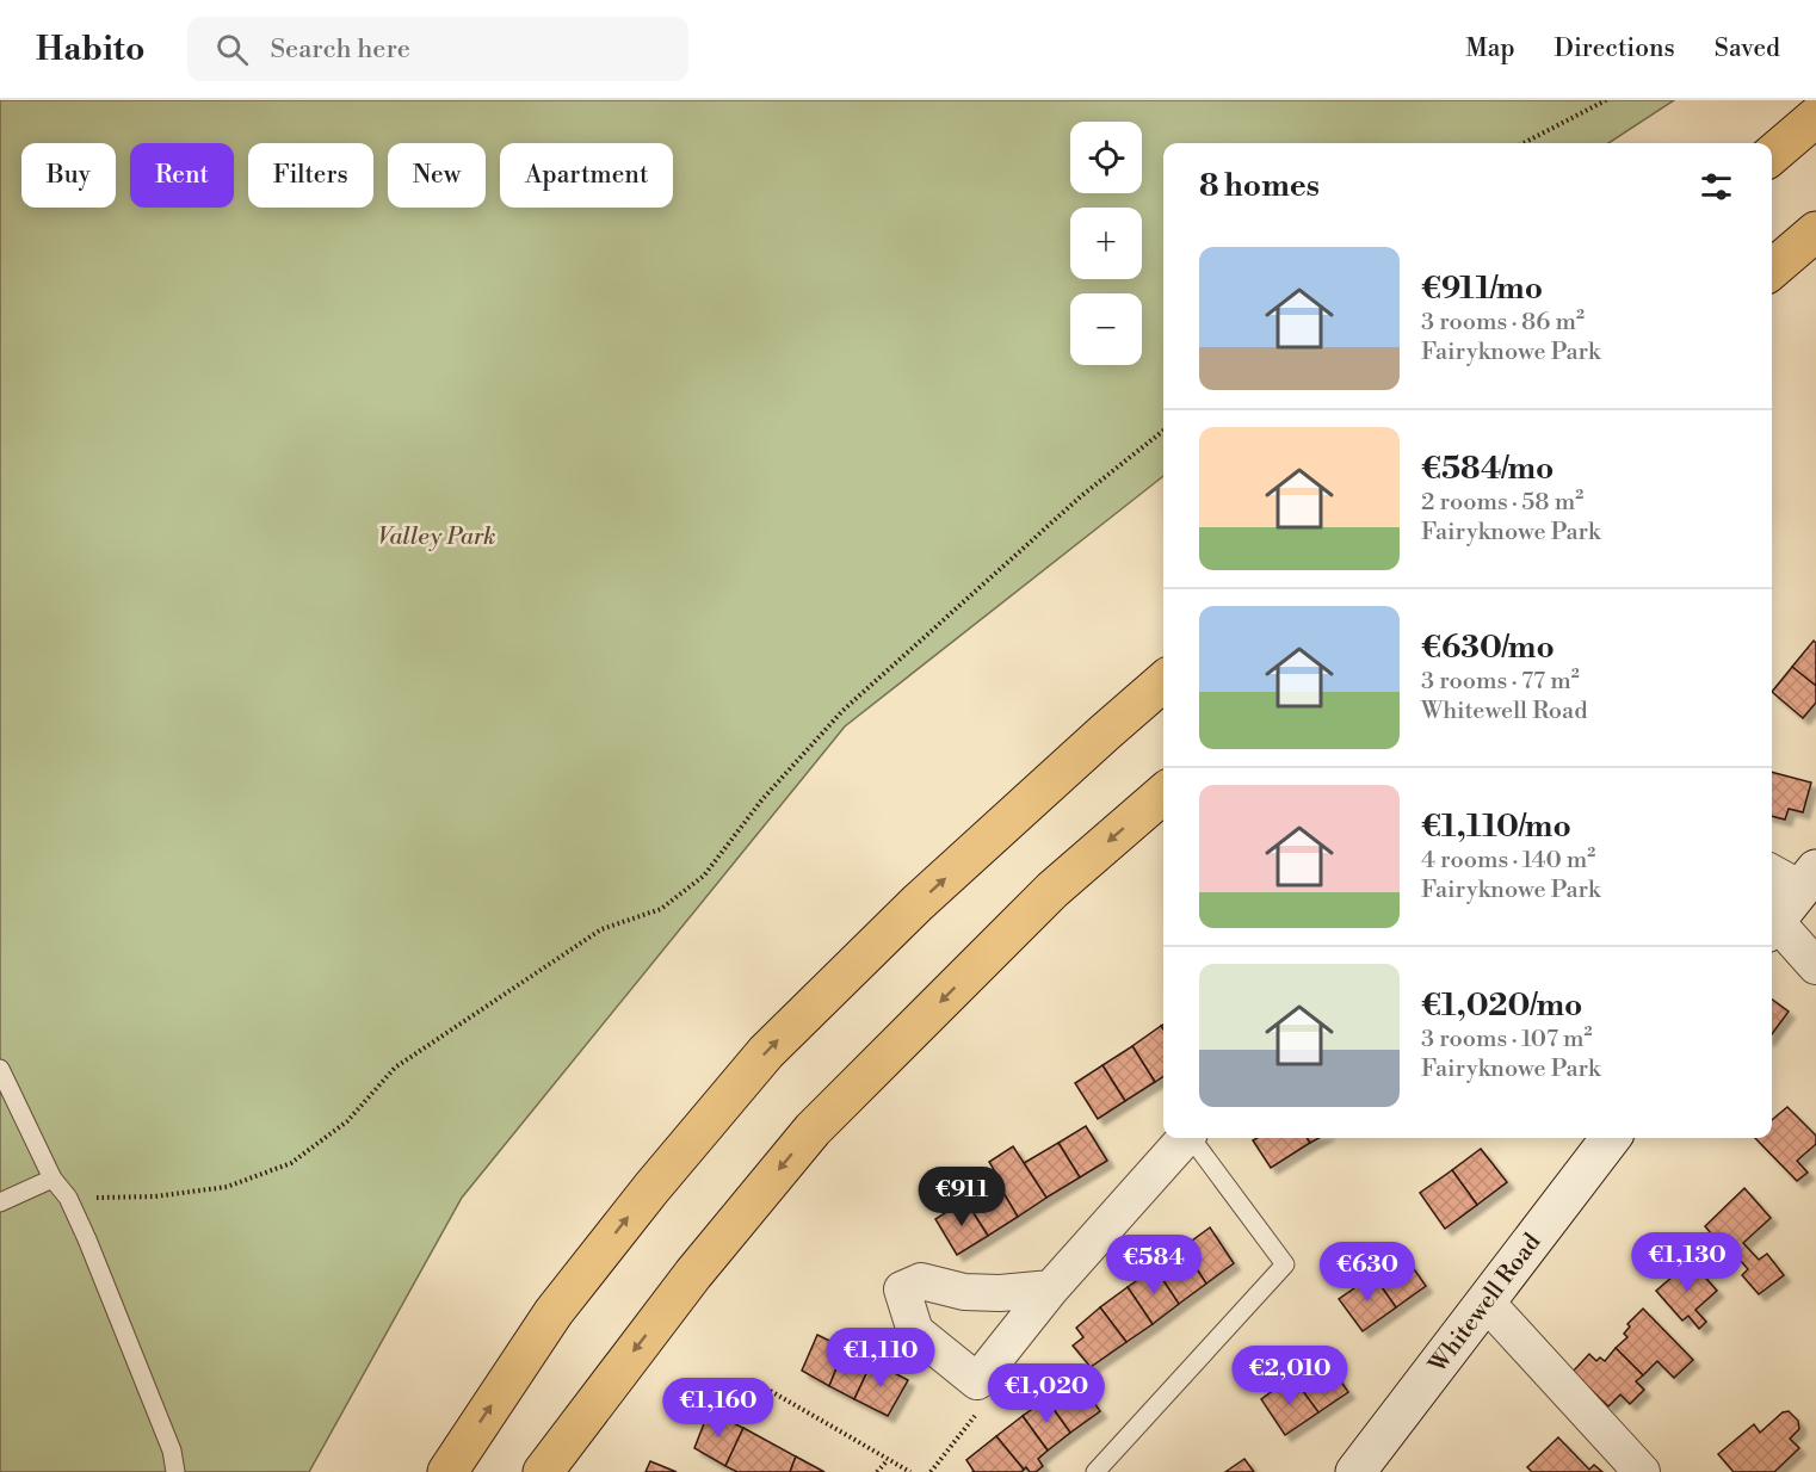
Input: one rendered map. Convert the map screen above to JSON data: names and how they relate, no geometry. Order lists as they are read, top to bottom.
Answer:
{
  "streets": {
    "street": ["Whitewell Road"]
  },
  "parks": ["Valley Park"],
  "page": {
    "header": "Habito",
    "search": "Search here",
    "nav": ["Map", "Directions", "Saved"],
    "map_buttons": ["+", "−"],
    "chip": [
      "Buy",
      "Rent",
      "Filters",
      "New",
      "Apartment"
    ],
    "heading": "8 homes",
    "list": [
      {
        "name": "€911/mo",
        "note": "3 rooms · 86 m² · Fairyknowe Park"
      },
      {
        "name": "€584/mo",
        "note": "2 rooms · 58 m² · Fairyknowe Park"
      },
      {
        "name": "€630/mo",
        "note": "3 rooms · 77 m² · Whitewell Road"
      },
      {
        "name": "€1,110/mo",
        "note": "4 rooms · 140 m² · Fairyknowe Park"
      },
      {
        "name": "€1,020/mo",
        "note": "3 rooms · 107 m² · Fairyknowe Park"
      }
    ],
    "price": [
      "€911",
      "€1,130",
      "€584",
      "€630",
      "€1,110",
      "€2,010",
      "€1,020",
      "€1,160"
    ]
  }
}
